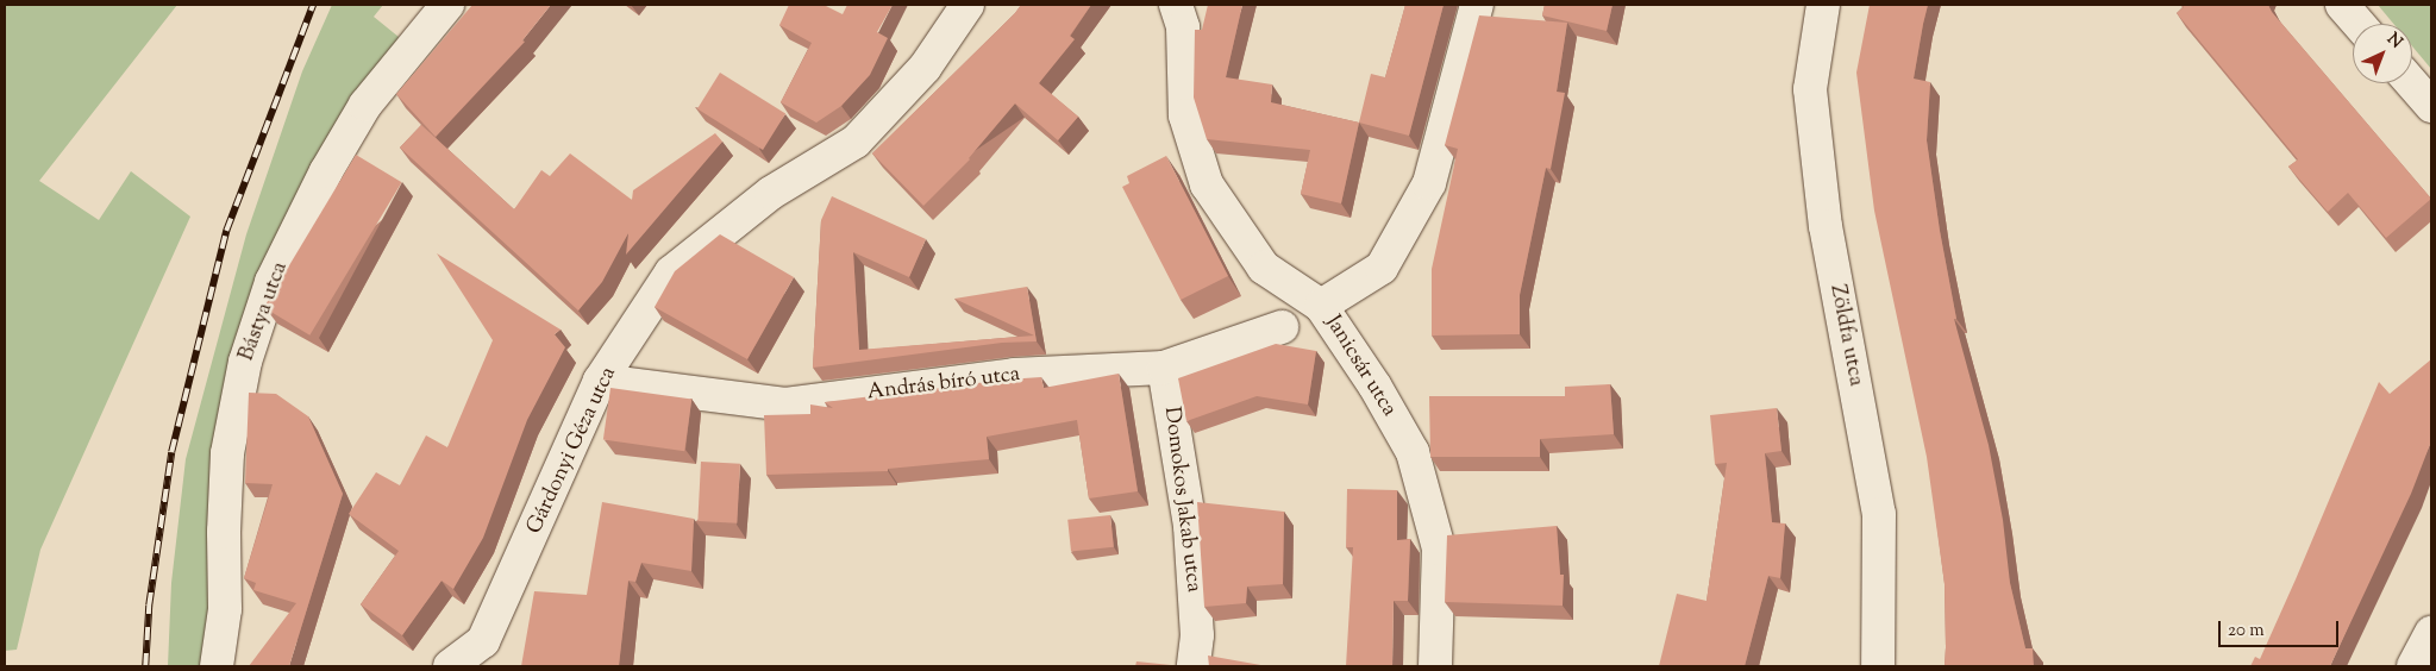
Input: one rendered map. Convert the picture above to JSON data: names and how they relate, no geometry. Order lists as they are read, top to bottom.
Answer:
{
  "streets": {
    "street": [
      "Bástya utca",
      "Zöldfa utca",
      "Janicsár utca",
      "András bíró utca",
      "Gárdonyi Géza utca",
      "Domokos Jakab utca"
    ]
  },
  "crossings": [
    ["András bíró utca", "Gárdonyi Géza utca"],
    ["András bíró utca", "Domokos Jakab utca"]
  ],
  "scale_bar": "20 m",
  "north": "top right"
}
